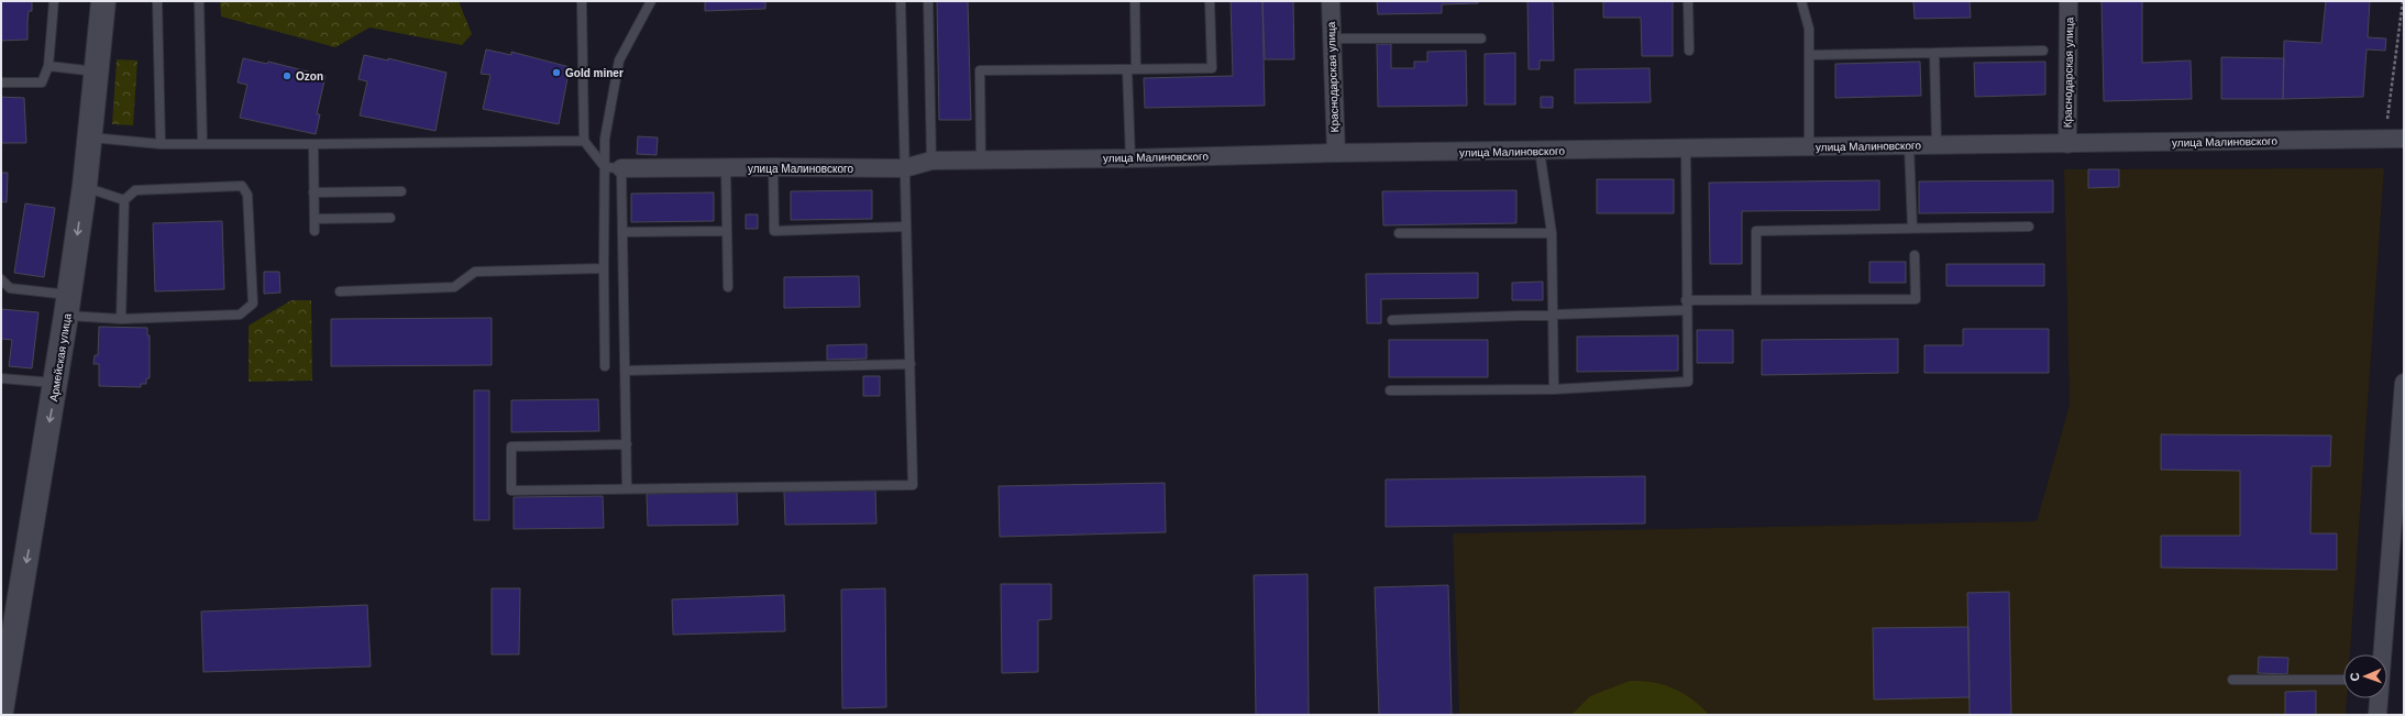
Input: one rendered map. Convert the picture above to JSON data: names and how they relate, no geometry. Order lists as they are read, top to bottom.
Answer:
{
  "streets": {
    "street": ["Краснодарская улица", "улица Малиновского", "Армейская улица"]
  },
  "crossings": [
    ["Краснодарская улица", "улица Малиновского"]
  ],
  "one_way": ["Армейская улица"],
  "places": ["Gold miner", "Ozon"],
  "north": "left"
}
